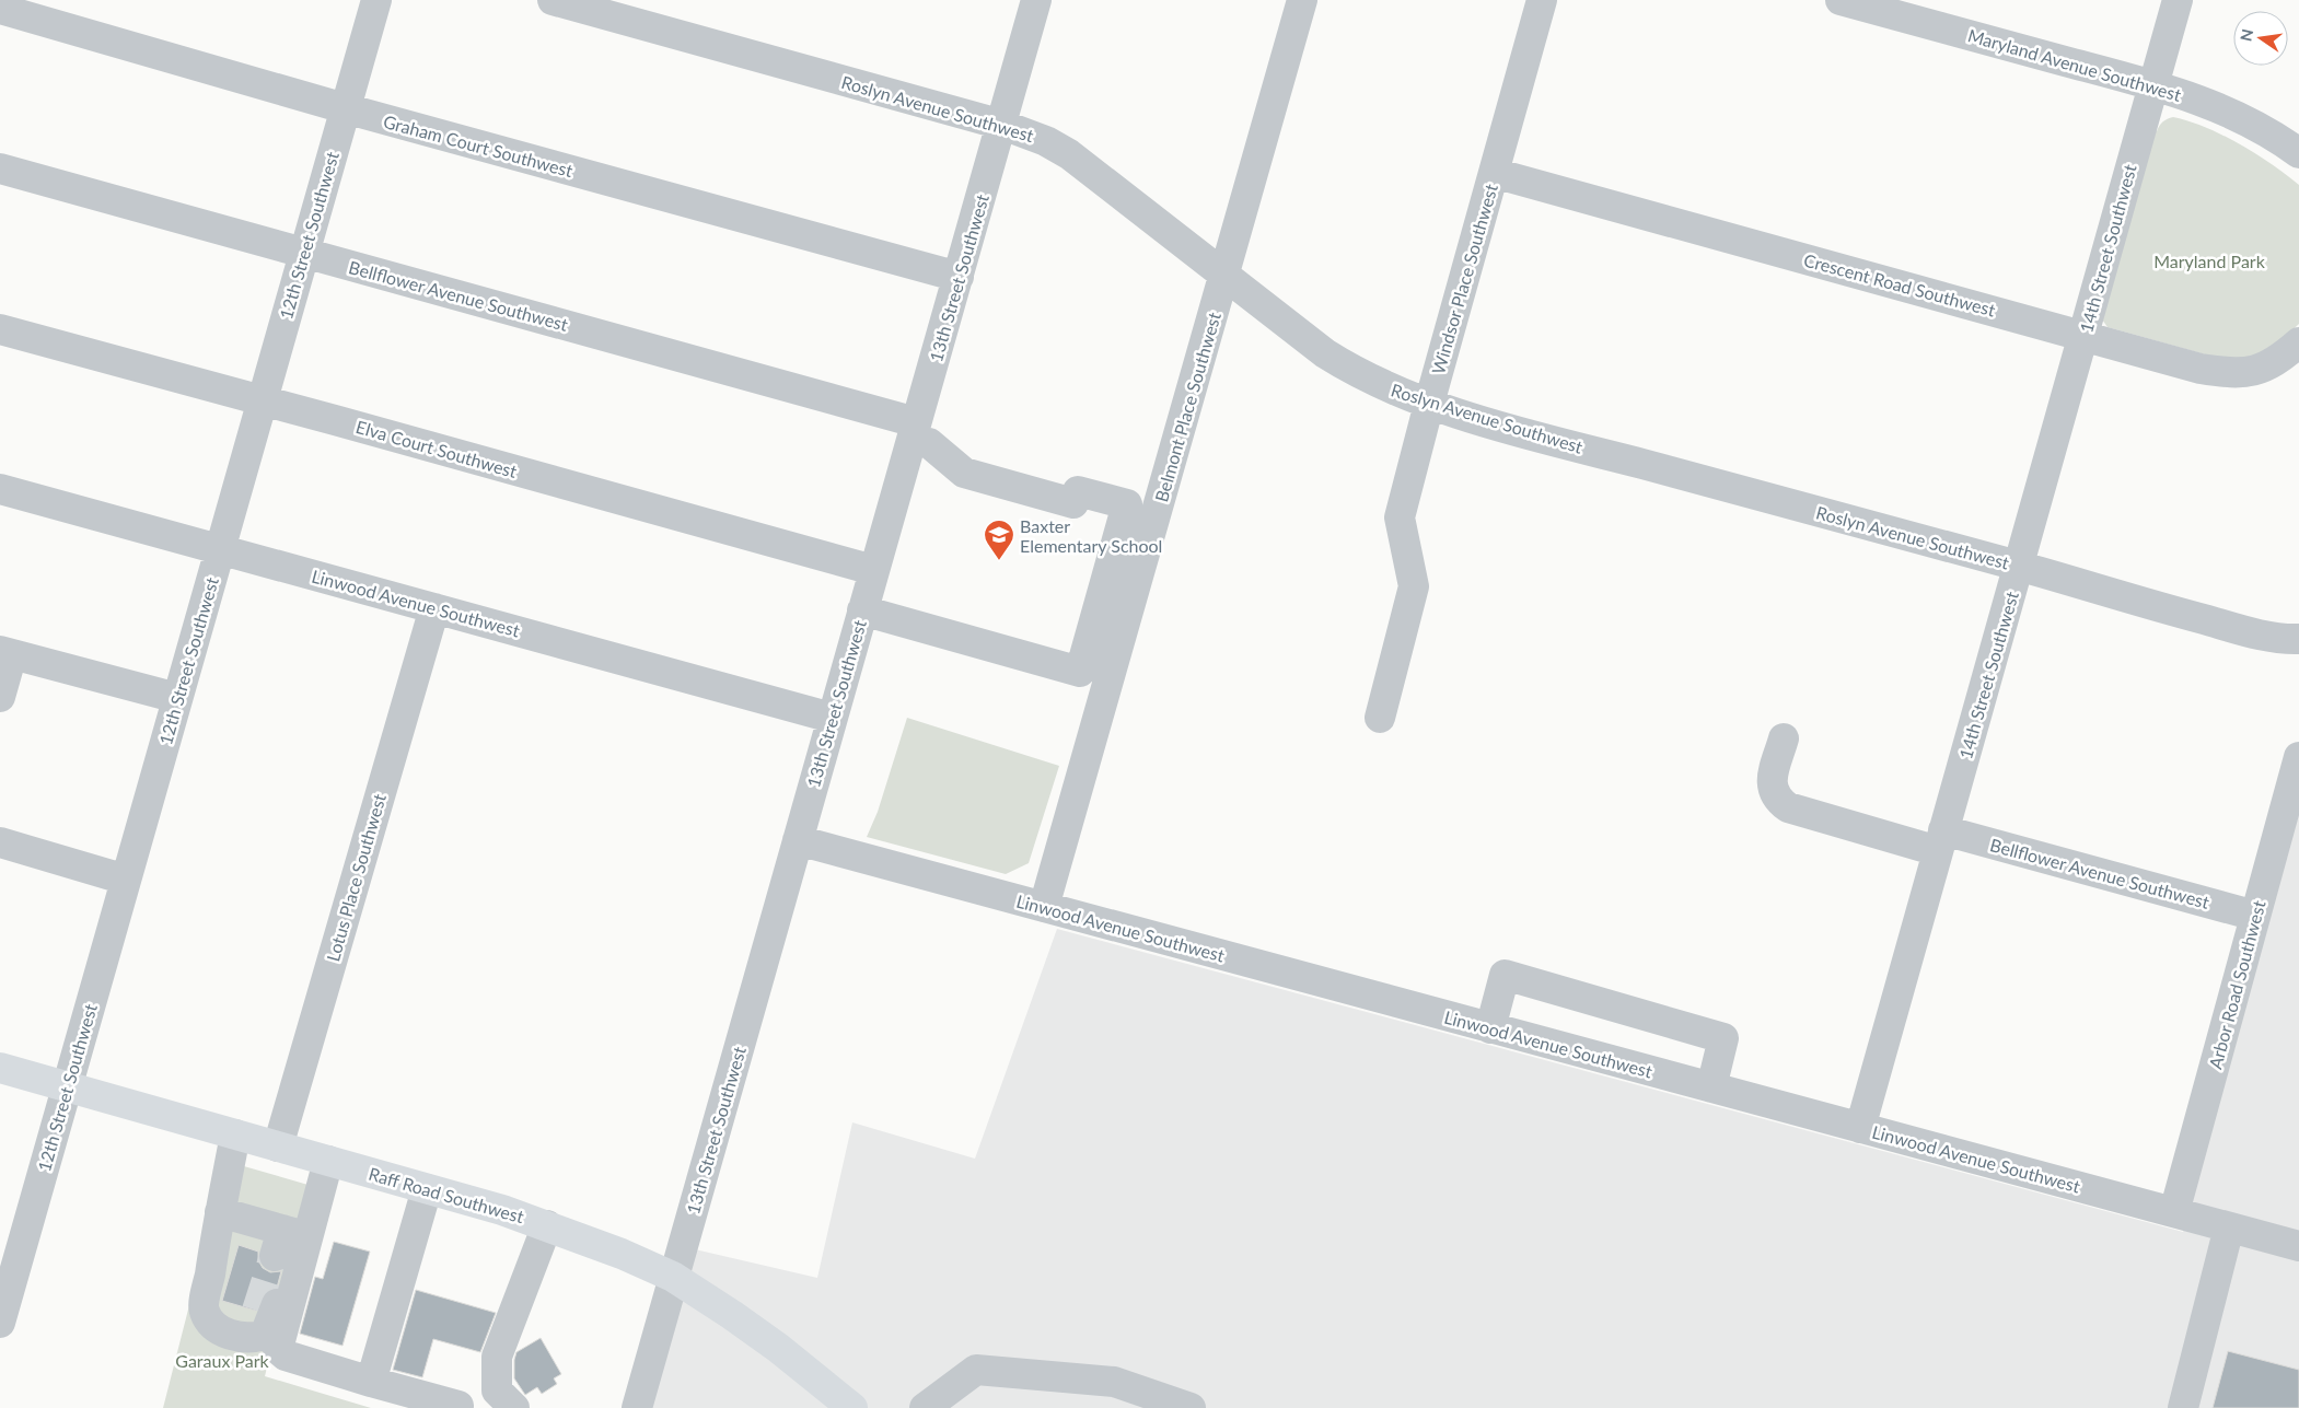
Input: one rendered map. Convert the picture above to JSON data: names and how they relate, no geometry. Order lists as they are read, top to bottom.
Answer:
{
  "streets": {
    "main road": ["Raff Road Southwest"],
    "street": [
      "Maryland Avenue Southwest",
      "Roslyn Avenue Southwest",
      "Graham Court Southwest",
      "12th Street Southwest",
      "14th Street Southwest",
      "13th Street Southwest",
      "Windsor Place Southwest",
      "Crescent Road Southwest",
      "Bellflower Avenue Southwest",
      "Belmont Place Southwest",
      "Elva Court Southwest",
      "Linwood Avenue Southwest",
      "Lotus Place Southwest",
      "Arbor Road Southwest"
    ]
  },
  "crossings": [
    ["Maryland Avenue Southwest", "14th Street Southwest"],
    ["Roslyn Avenue Southwest", "14th Street Southwest"],
    ["Roslyn Avenue Southwest", "13th Street Southwest"],
    ["Roslyn Avenue Southwest", "Windsor Place Southwest"],
    ["Roslyn Avenue Southwest", "Belmont Place Southwest"],
    ["Graham Court Southwest", "12th Street Southwest"],
    ["Graham Court Southwest", "13th Street Southwest"],
    ["12th Street Southwest", "Bellflower Avenue Southwest"],
    ["12th Street Southwest", "Elva Court Southwest"],
    ["12th Street Southwest", "Linwood Avenue Southwest"],
    ["12th Street Southwest", "Raff Road Southwest"],
    ["14th Street Southwest", "Crescent Road Southwest"],
    ["14th Street Southwest", "Bellflower Avenue Southwest"],
    ["14th Street Southwest", "Linwood Avenue Southwest"],
    ["13th Street Southwest", "Bellflower Avenue Southwest"],
    ["13th Street Southwest", "Elva Court Southwest"],
    ["13th Street Southwest", "Linwood Avenue Southwest"],
    ["13th Street Southwest", "Raff Road Southwest"],
    ["Windsor Place Southwest", "Crescent Road Southwest"],
    ["Bellflower Avenue Southwest", "Arbor Road Southwest"],
    ["Belmont Place Southwest", "Linwood Avenue Southwest"],
    ["Linwood Avenue Southwest", "Lotus Place Southwest"],
    ["Linwood Avenue Southwest", "Arbor Road Southwest"],
    ["Lotus Place Southwest", "Raff Road Southwest"]
  ],
  "parks": ["Maryland Park", "Garaux Park"],
  "places": {
    "school or university": ["Baxter Elementary School"]
  },
  "north": "left"
}
